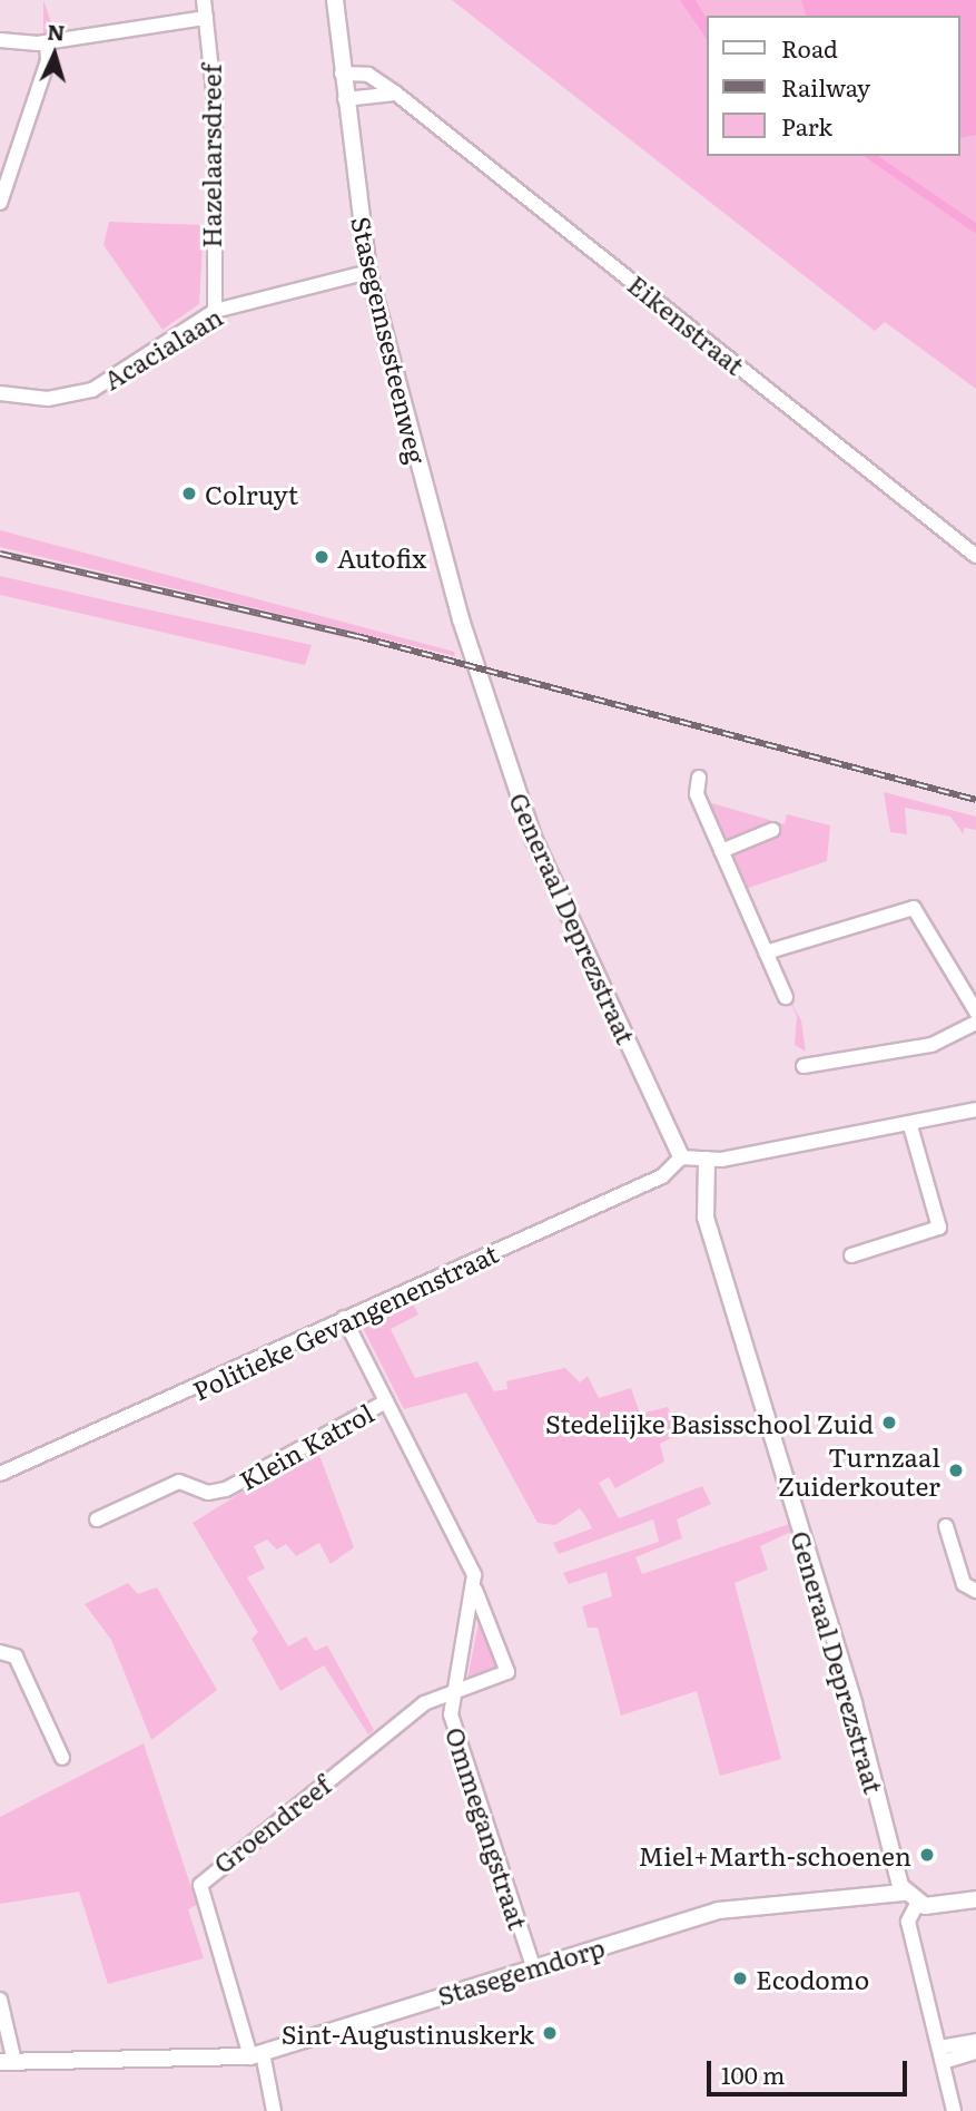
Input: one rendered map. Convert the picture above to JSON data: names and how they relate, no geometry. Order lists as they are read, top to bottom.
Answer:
{
  "streets": {
    "street": [
      "Hazelaarsdreef",
      "Eikenstraat",
      "Stasegemsesteenweg",
      "Acacialaan",
      "Generaal Deprezstraat",
      "Politieke Gevangenenstraat",
      "Klein Katrol",
      "Groendreef",
      "Ommegangstraat",
      "Stasegemdorp"
    ]
  },
  "crossings": [
    ["Hazelaarsdreef", "Acacialaan"],
    ["Eikenstraat", "Stasegemsesteenweg"],
    ["Stasegemsesteenweg", "Acacialaan"],
    ["Stasegemsesteenweg", "Generaal Deprezstraat"],
    ["Generaal Deprezstraat", "Politieke Gevangenenstraat"],
    ["Generaal Deprezstraat", "Stasegemdorp"],
    ["Politieke Gevangenenstraat", "Ommegangstraat"],
    ["Klein Katrol", "Ommegangstraat"],
    ["Groendreef", "Ommegangstraat"],
    ["Groendreef", "Stasegemdorp"],
    ["Ommegangstraat", "Stasegemdorp"]
  ],
  "places": [
    "Colruyt",
    "Autofix",
    "Stedelijke Basisschool Zuid",
    "Turnzaal Zuiderkouter",
    "Miel+Marth-schoenen",
    "Ecodomo",
    "Sint-Augustinuskerk"
  ],
  "legend": ["Road", "Railway", "Park"],
  "scale_bar": "100 m",
  "north": "top"
}
